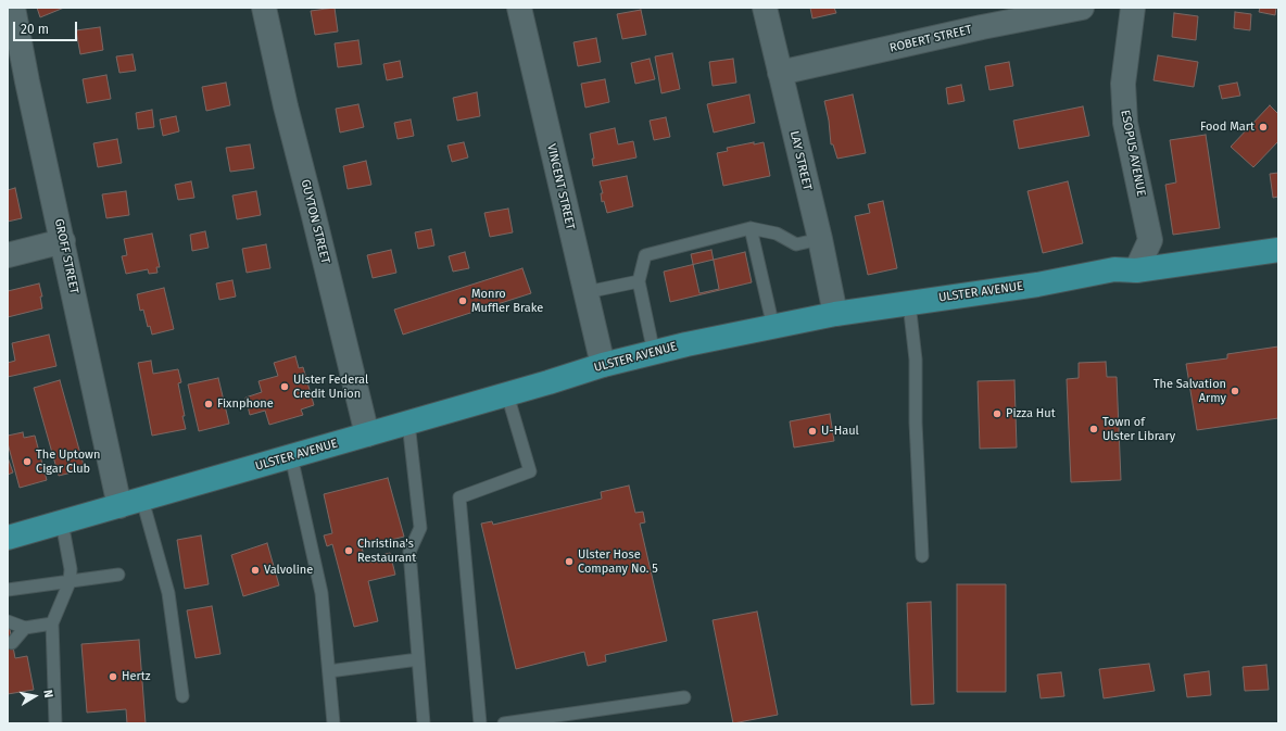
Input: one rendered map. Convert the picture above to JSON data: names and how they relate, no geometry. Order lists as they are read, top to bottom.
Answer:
{
  "streets": {
    "main road": ["ULSTER AVENUE"],
    "street": [
      "ROBERT STREET",
      "ESOPUS AVENUE",
      "LAY STREET",
      "VINCENT STREET",
      "GUYTON STREET",
      "GROFF STREET"
    ]
  },
  "crossings": [
    ["ROBERT STREET", "LAY STREET"],
    ["ESOPUS AVENUE", "ULSTER AVENUE"],
    ["LAY STREET", "ULSTER AVENUE"],
    ["VINCENT STREET", "ULSTER AVENUE"],
    ["GUYTON STREET", "ULSTER AVENUE"],
    ["GROFF STREET", "ULSTER AVENUE"]
  ],
  "places": [
    "Food Mart",
    "Monro Muffler Brake",
    "Ulster Federal Credit Union",
    "The Salvation Army",
    "Fixnphone",
    "Pizza Hut",
    "Town of Ulster Library",
    "U-Haul",
    "The Uptown Cigar Club",
    "Christina's Restaurant",
    "Ulster Hose Company No. 5",
    "Valvoline",
    "Hertz"
  ],
  "scale_bar": "20 m",
  "north": "right"
}
